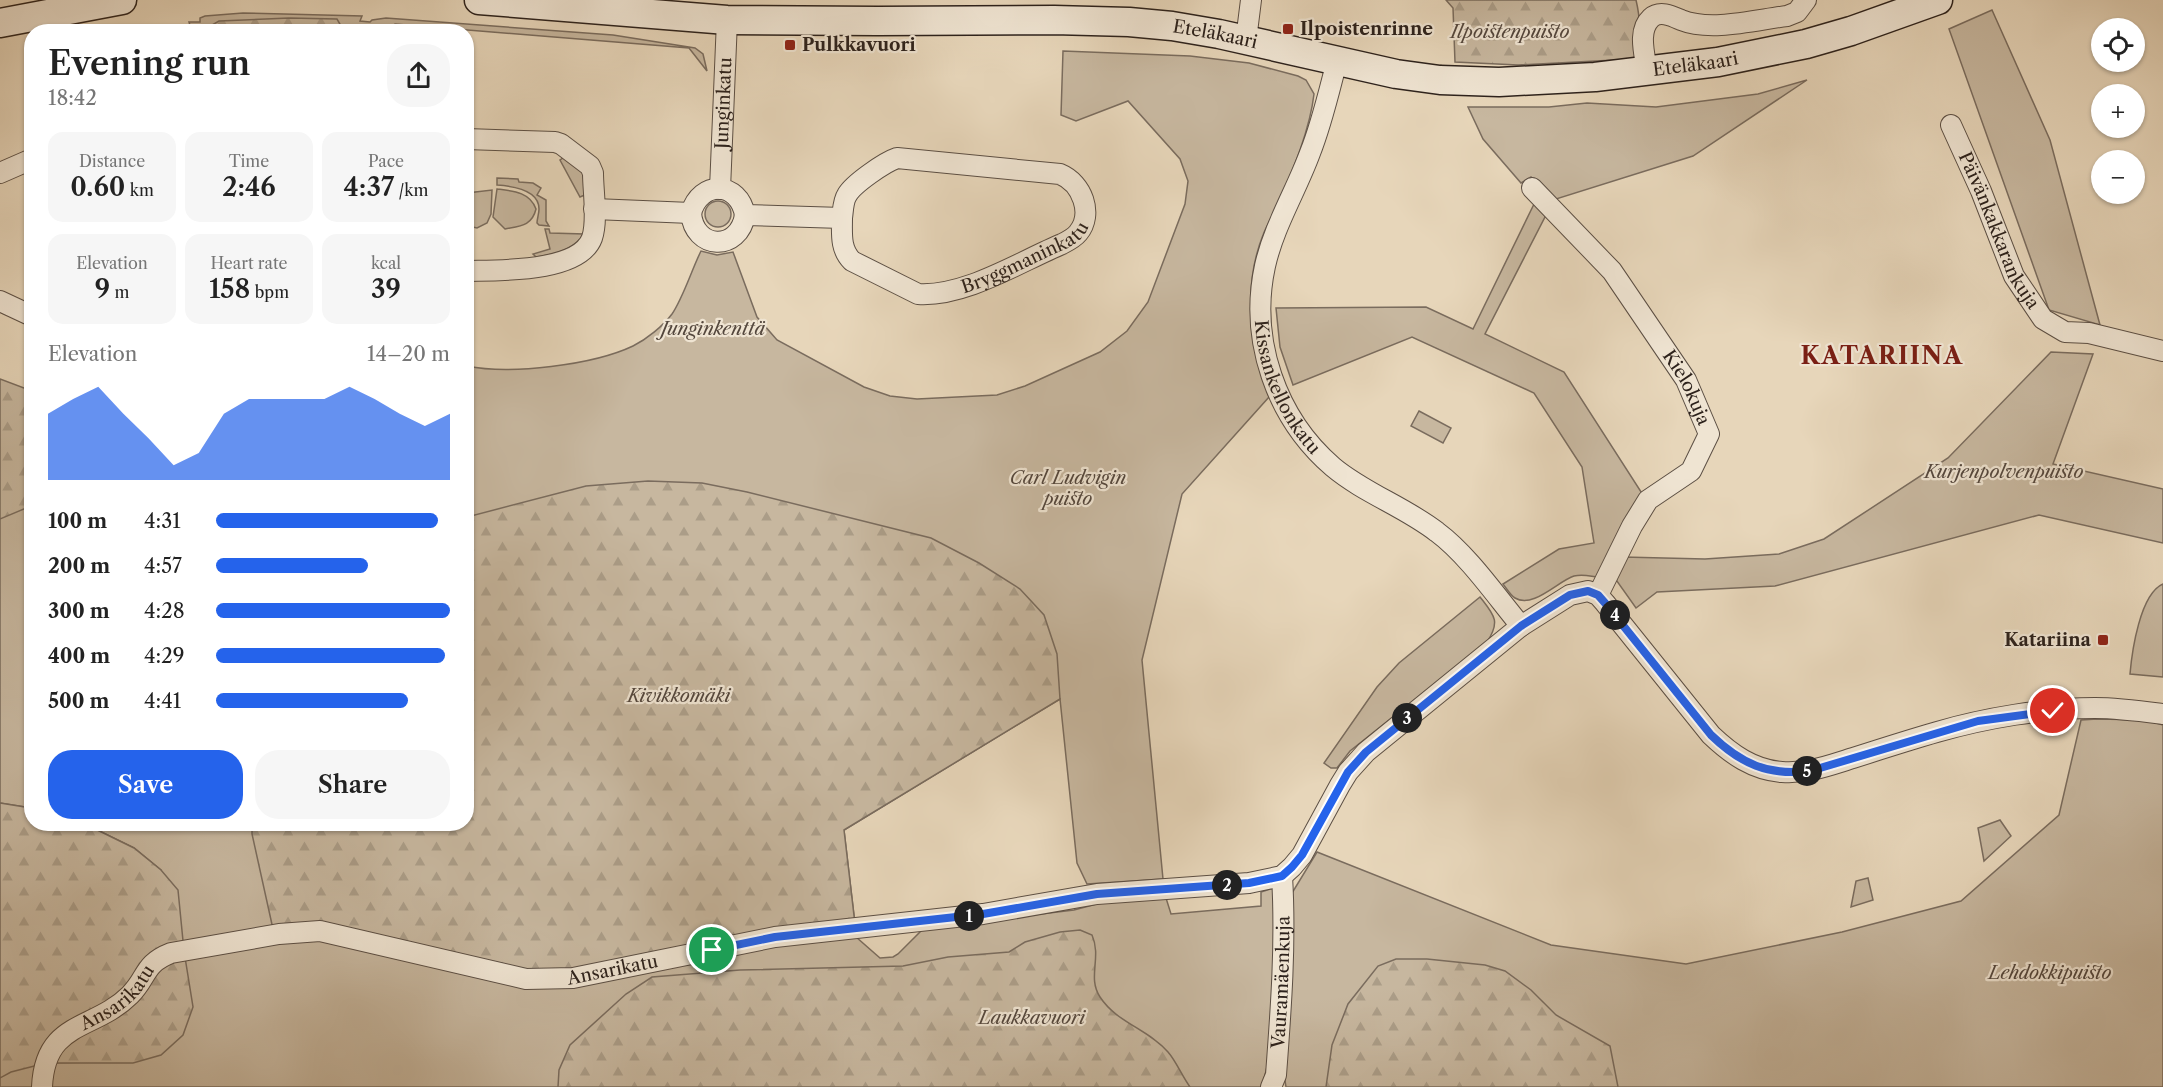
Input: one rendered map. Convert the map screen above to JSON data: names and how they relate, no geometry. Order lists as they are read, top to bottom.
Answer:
{
  "streets": {
    "main road": ["Eteläkaari"],
    "street": [
      "Junginkatu",
      "Päivänkakkarankuja",
      "Bryggmaninkatu",
      "Kissankellonkatu",
      "Kielokuja",
      "Ansarikatu",
      "Vauramäenkuja"
    ]
  },
  "crossings": [
    ["Eteläkaari", "Junginkatu"],
    ["Eteläkaari", "Kissankellonkatu"],
    ["Ansarikatu", "Vauramäenkuja"]
  ],
  "districts": ["KATARIINA"],
  "parks": [
    "Ilpoistenpuisto",
    "Junginkenttä",
    "Kurjenpolvenpuisto",
    "Carl Ludvigin puisto",
    "Kivikkomäki",
    "Lehdokkipuisto",
    "Laukkavuori"
  ],
  "places": {
    "transit": ["Ilpoistenrinne", "Pulkkavuori", "Katariina"]
  },
  "page": {
    "map_buttons": ["+", "−"],
    "heading": ["Evening run", "18:42"],
    "stats": [
      ["Distance", "0.60 km"],
      ["Time", "2:46"],
      ["Pace", "4:37 /km"],
      ["Elevation", "9 m"],
      ["Heart rate", "158 bpm"],
      ["kcal", "39"]
    ],
    "chart": ["Elevation", "14–20 m"],
    "list": [
      {
        "name": "100 m",
        "note": "4:31"
      },
      {
        "name": "200 m",
        "note": "4:57"
      },
      {
        "name": "300 m",
        "note": "4:28"
      },
      {
        "name": "400 m",
        "note": "4:29"
      },
      {
        "name": "500 m",
        "note": "4:41"
      }
    ],
    "pins": [
      "4",
      "3",
      "5",
      "2",
      "1"
    ],
    "buttons": ["Save", "Share"]
  }
}
